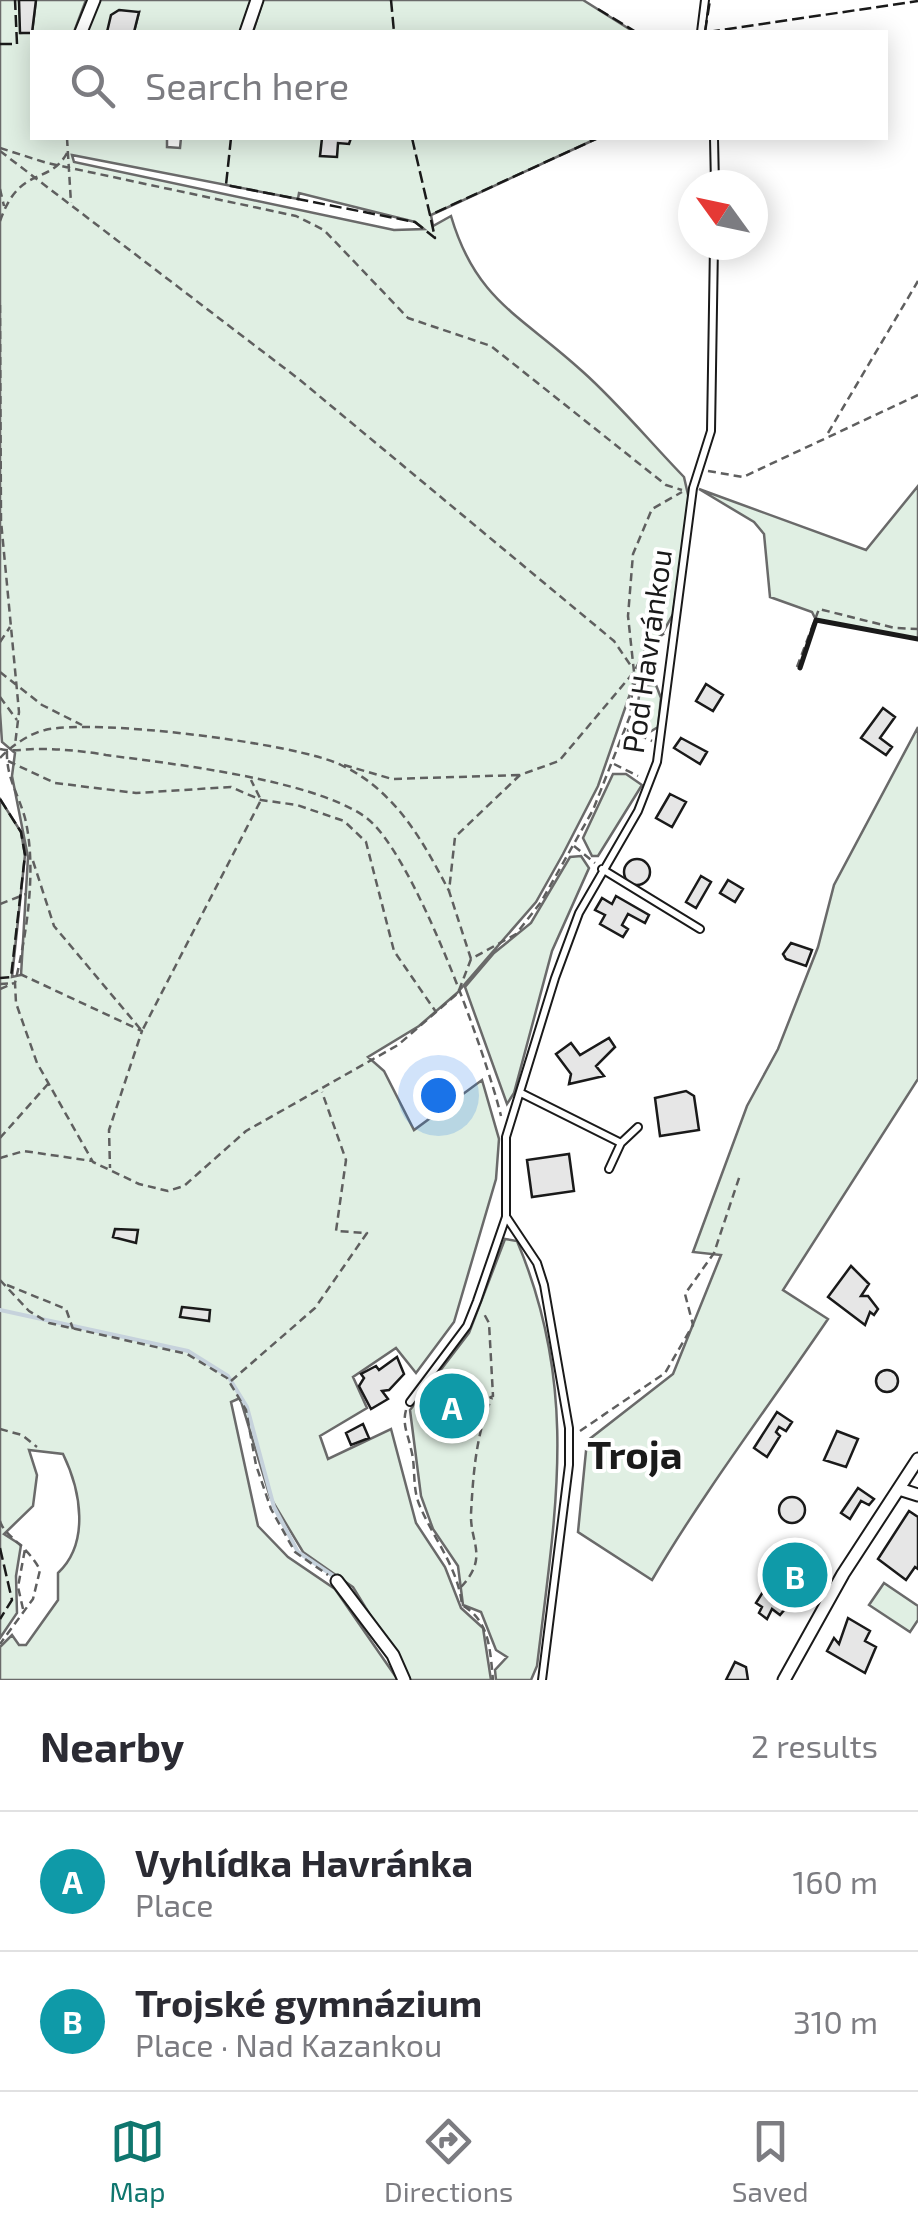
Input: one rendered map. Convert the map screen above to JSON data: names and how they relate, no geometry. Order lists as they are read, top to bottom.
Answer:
{
  "streets": {
    "lane": ["Pod Havránkou"]
  },
  "districts": ["Troja"],
  "north": "top left",
  "page": {
    "search": "Search here",
    "pins": ["A", "B"],
    "heading": ["Nearby", "2 results"],
    "list": [
      {
        "mark": "A",
        "name": "Vyhlídka Havránka",
        "note": "Place",
        "value": "160 m"
      },
      {
        "mark": "B",
        "name": "Trojské gymnázium",
        "note": "Place · Nad Kazankou",
        "value": "310 m"
      }
    ],
    "nav": ["Map", "Directions", "Saved"]
  }
}
